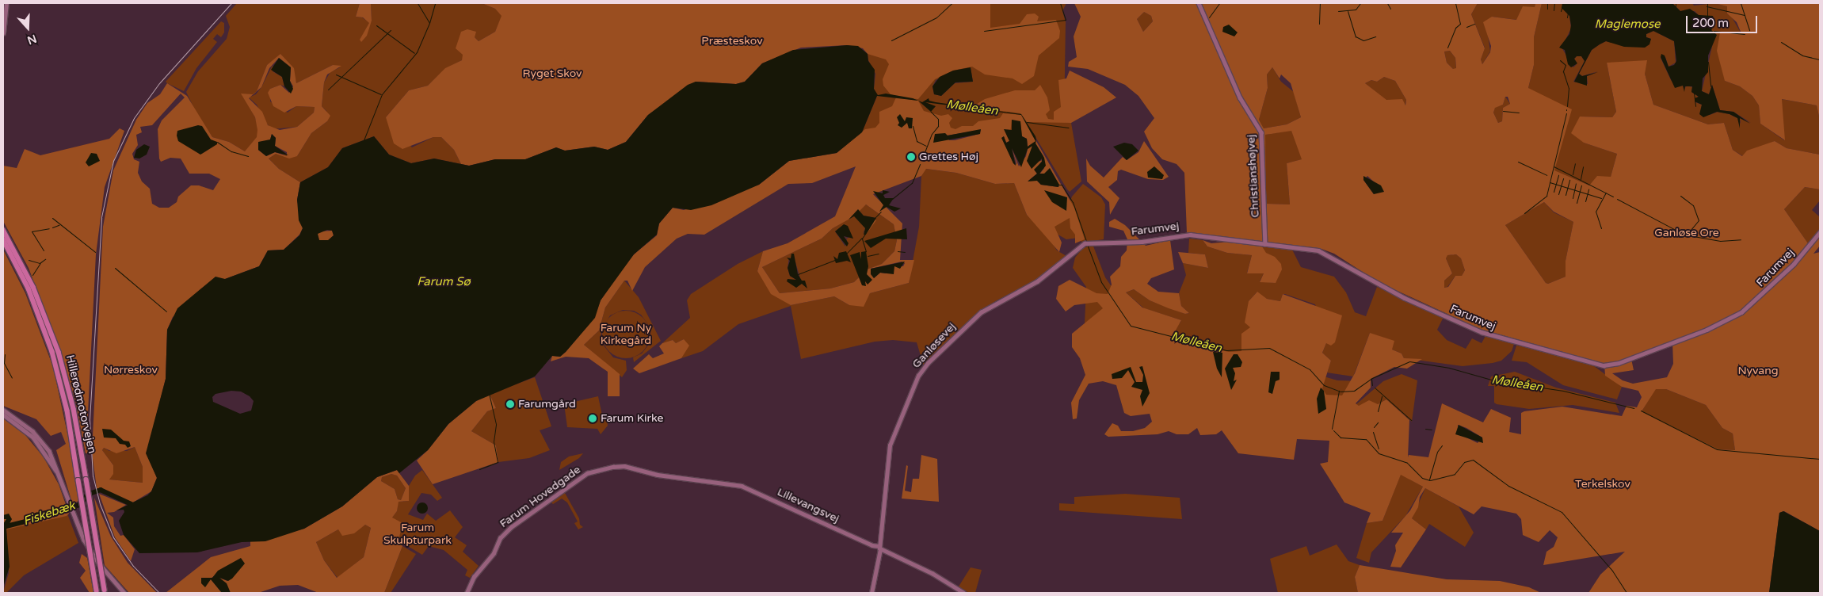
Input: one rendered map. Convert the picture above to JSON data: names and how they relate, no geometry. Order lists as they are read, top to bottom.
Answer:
{
  "streets": {
    "highway": ["Hillerødmotorvejen"],
    "street": [
      "Christianshøjvej",
      "Farumvej",
      "Ganløsevej",
      "Farum Hovedgade",
      "Lillevangsvej"
    ]
  },
  "crossings": [
    ["Christianshøjvej", "Farumvej"],
    ["Farumvej", "Ganløsevej"],
    ["Ganløsevej", "Lillevangsvej"],
    ["Farum Hovedgade", "Lillevangsvej"]
  ],
  "water": [
    "Maglemose",
    "Mølleåen",
    "Farum Sø",
    "Fiskebæk"
  ],
  "parks": [
    "Præsteskov",
    "Ryget Skov",
    "Ganløse Ore",
    "Farum Ny Kirkegård",
    "Nørreskov",
    "Nyvang",
    "Terkelskov",
    "Farum Skulpturpark"
  ],
  "places": ["Grettes Høj", "Farumgård", "Farum Kirke"],
  "scale_bar": "200 m",
  "north": "bottom"
}
